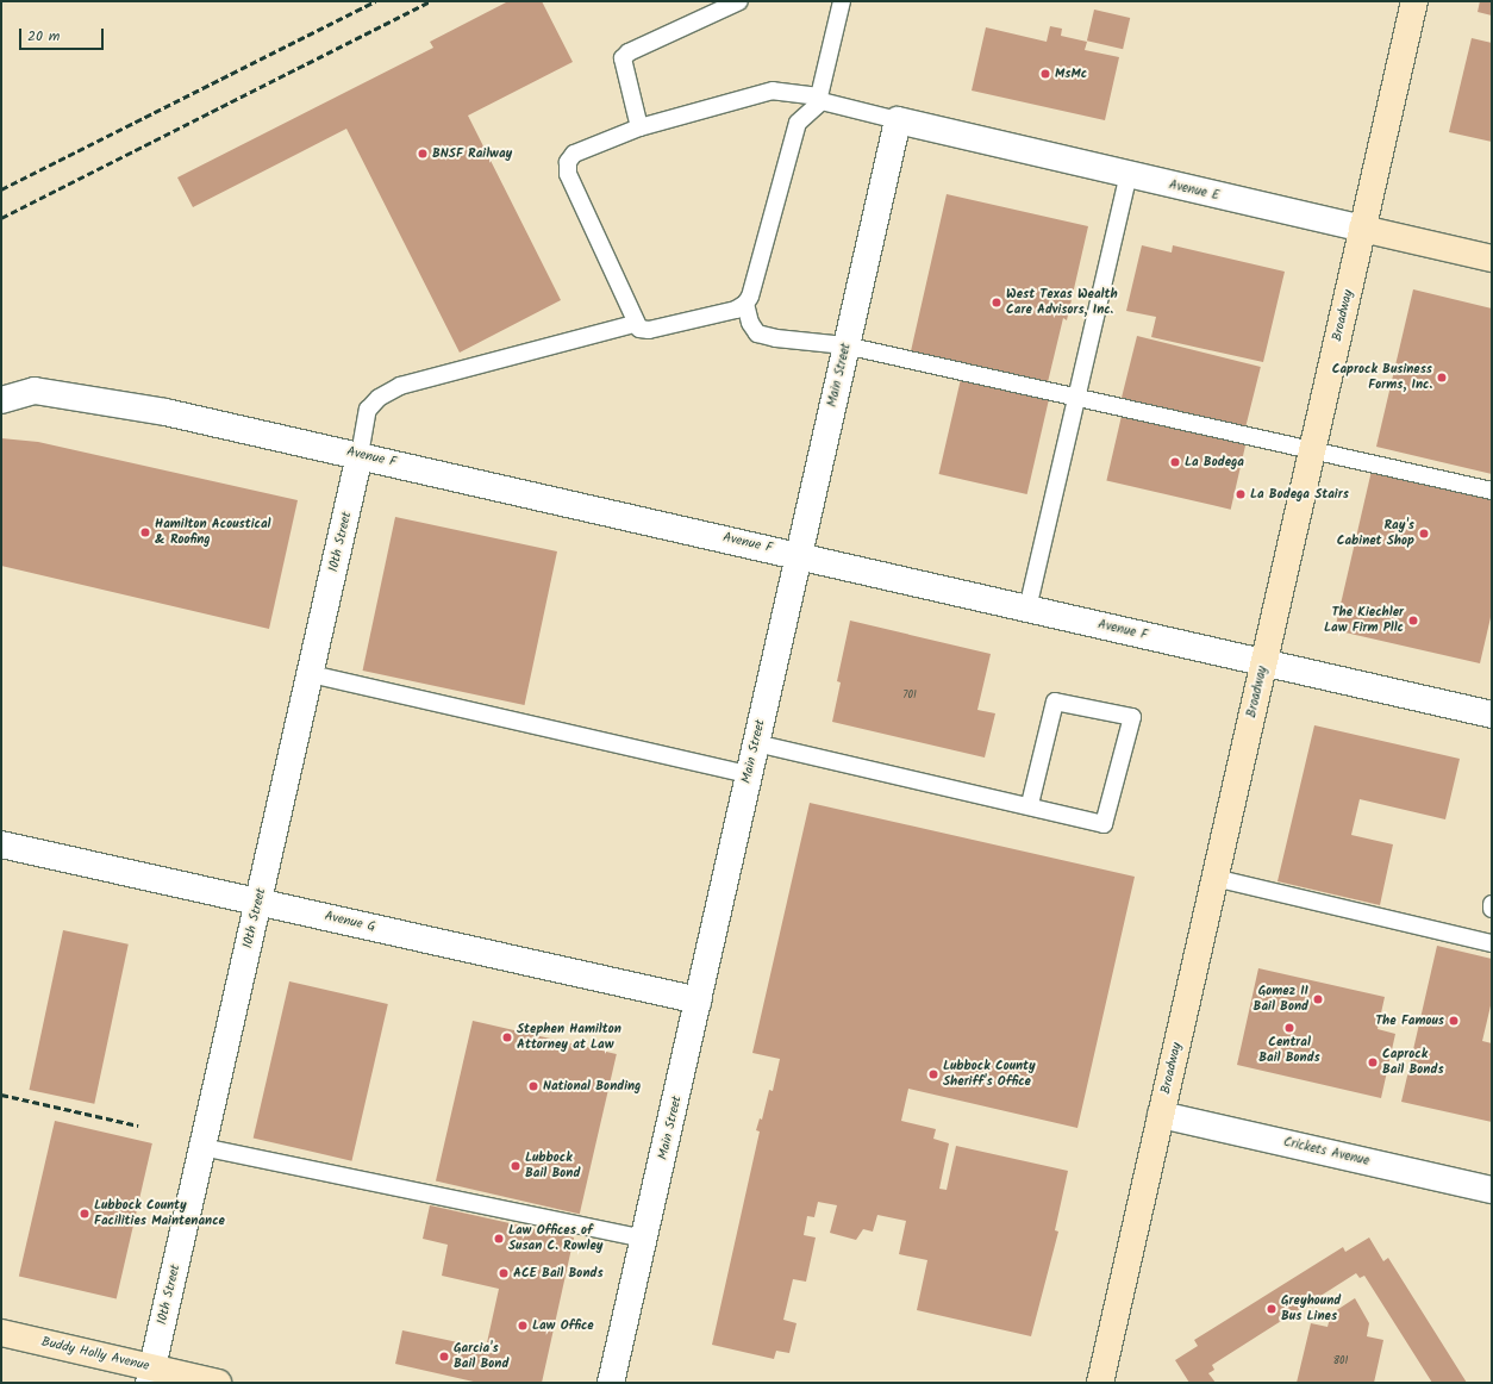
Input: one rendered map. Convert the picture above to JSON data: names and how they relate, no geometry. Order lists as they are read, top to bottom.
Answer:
{
  "streets": {
    "main road": ["Avenue E", "Broadway", "Buddy Holly Avenue"],
    "street": [
      "Main Street",
      "Avenue F",
      "10th Street",
      "Avenue G",
      "Crickets Avenue"
    ]
  },
  "crossings": [
    ["Avenue E", "Broadway"],
    ["Avenue E", "Main Street"],
    ["Broadway", "Avenue F"],
    ["Broadway", "Crickets Avenue"],
    ["Main Street", "Avenue F"],
    ["Main Street", "Avenue G"],
    ["Avenue F", "10th Street"],
    ["10th Street", "Avenue G"],
    ["10th Street", "Buddy Holly Avenue"]
  ],
  "places": [
    "MsMc",
    "BNSF Railway",
    "West Texas Wealth Care Advisors, Inc.",
    "Caprock Business Forms, Inc.",
    "La Bodega",
    "La Bodega Stairs",
    "Hamilton Acoustical & Roofing",
    "Ray's Cabinet Shop",
    "The Kiechler Law Firm Pllc",
    "Gomez II Bail Bond",
    "The Famous",
    "Central Bail Bonds",
    "Stephen Hamilton Attorney at Law",
    "Caprock Bail Bonds",
    "Lubbock County Sheriff's Office",
    "National Bonding",
    "Lubbock Bail Bond",
    "Lubbock County Facilities Maintenance",
    "Law Offices of Susan C. Rowley",
    "ACE Bail Bonds",
    "Greyhound Bus Lines",
    "Law Office",
    "Garcia's Bail Bond"
  ],
  "house_numbers": ["701", "801"],
  "scale_bar": "20 m"
}
